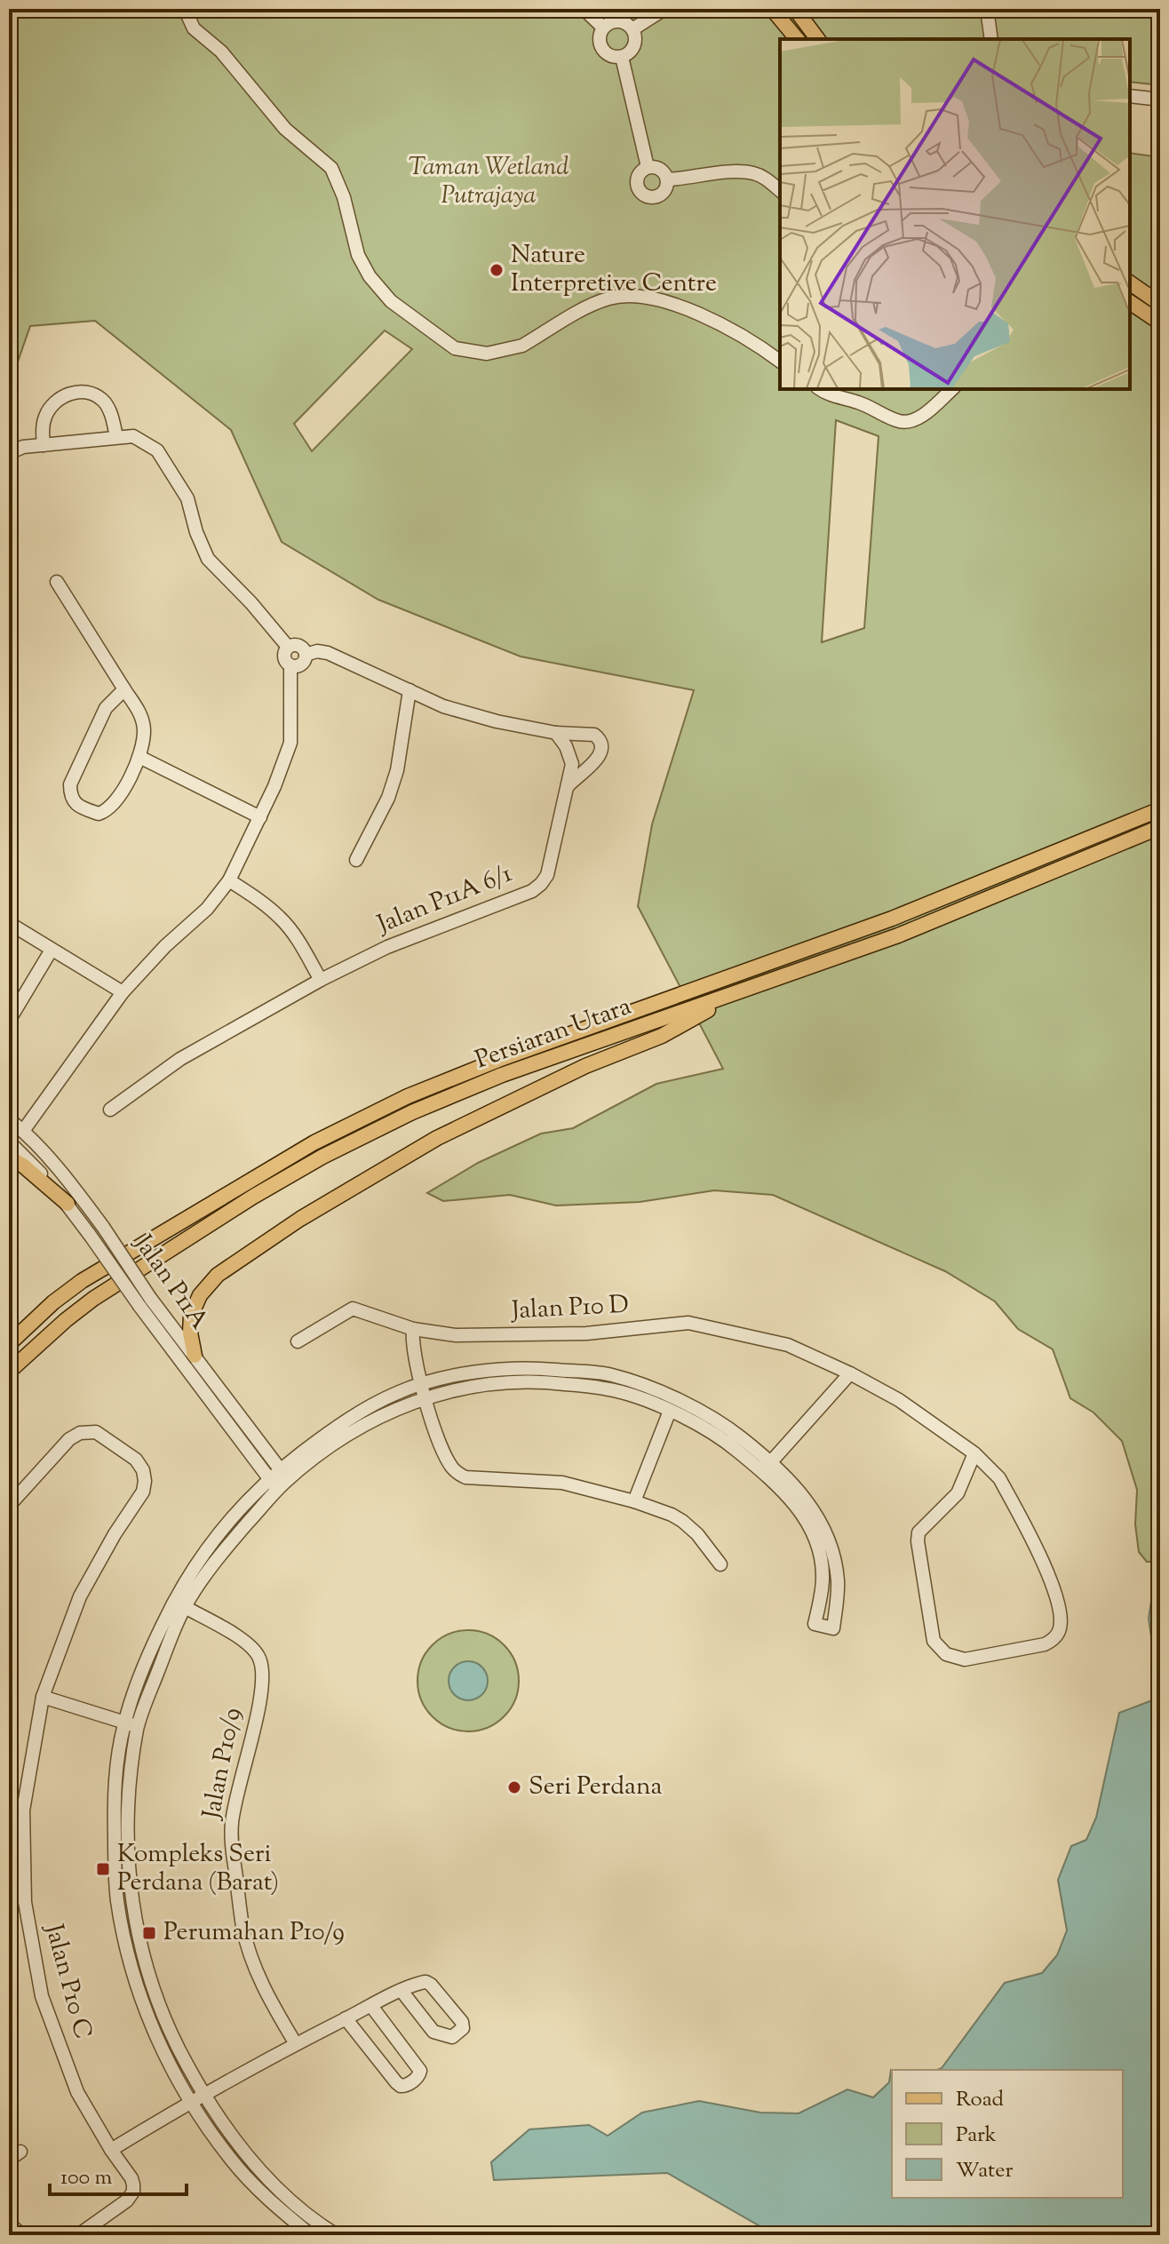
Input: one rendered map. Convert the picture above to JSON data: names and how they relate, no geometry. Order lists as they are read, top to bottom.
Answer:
{
  "streets": {
    "main road": ["Persiaran Utara"],
    "street": [
      "Jalan P11A 6/1",
      "Jalan P11A",
      "Jalan P10 D",
      "Jalan P10/9",
      "Jalan P10 C"
    ]
  },
  "parks": ["Taman Wetland Putrajaya"],
  "places": {
    "other": ["Nature Interpretive Centre", "Seri Perdana"],
    "transit": ["Kompleks Seri Perdana (Barat)", "Perumahan P10/9"]
  },
  "legend": ["Road", "Park", "Water"],
  "scale_bar": "100 m"
}
